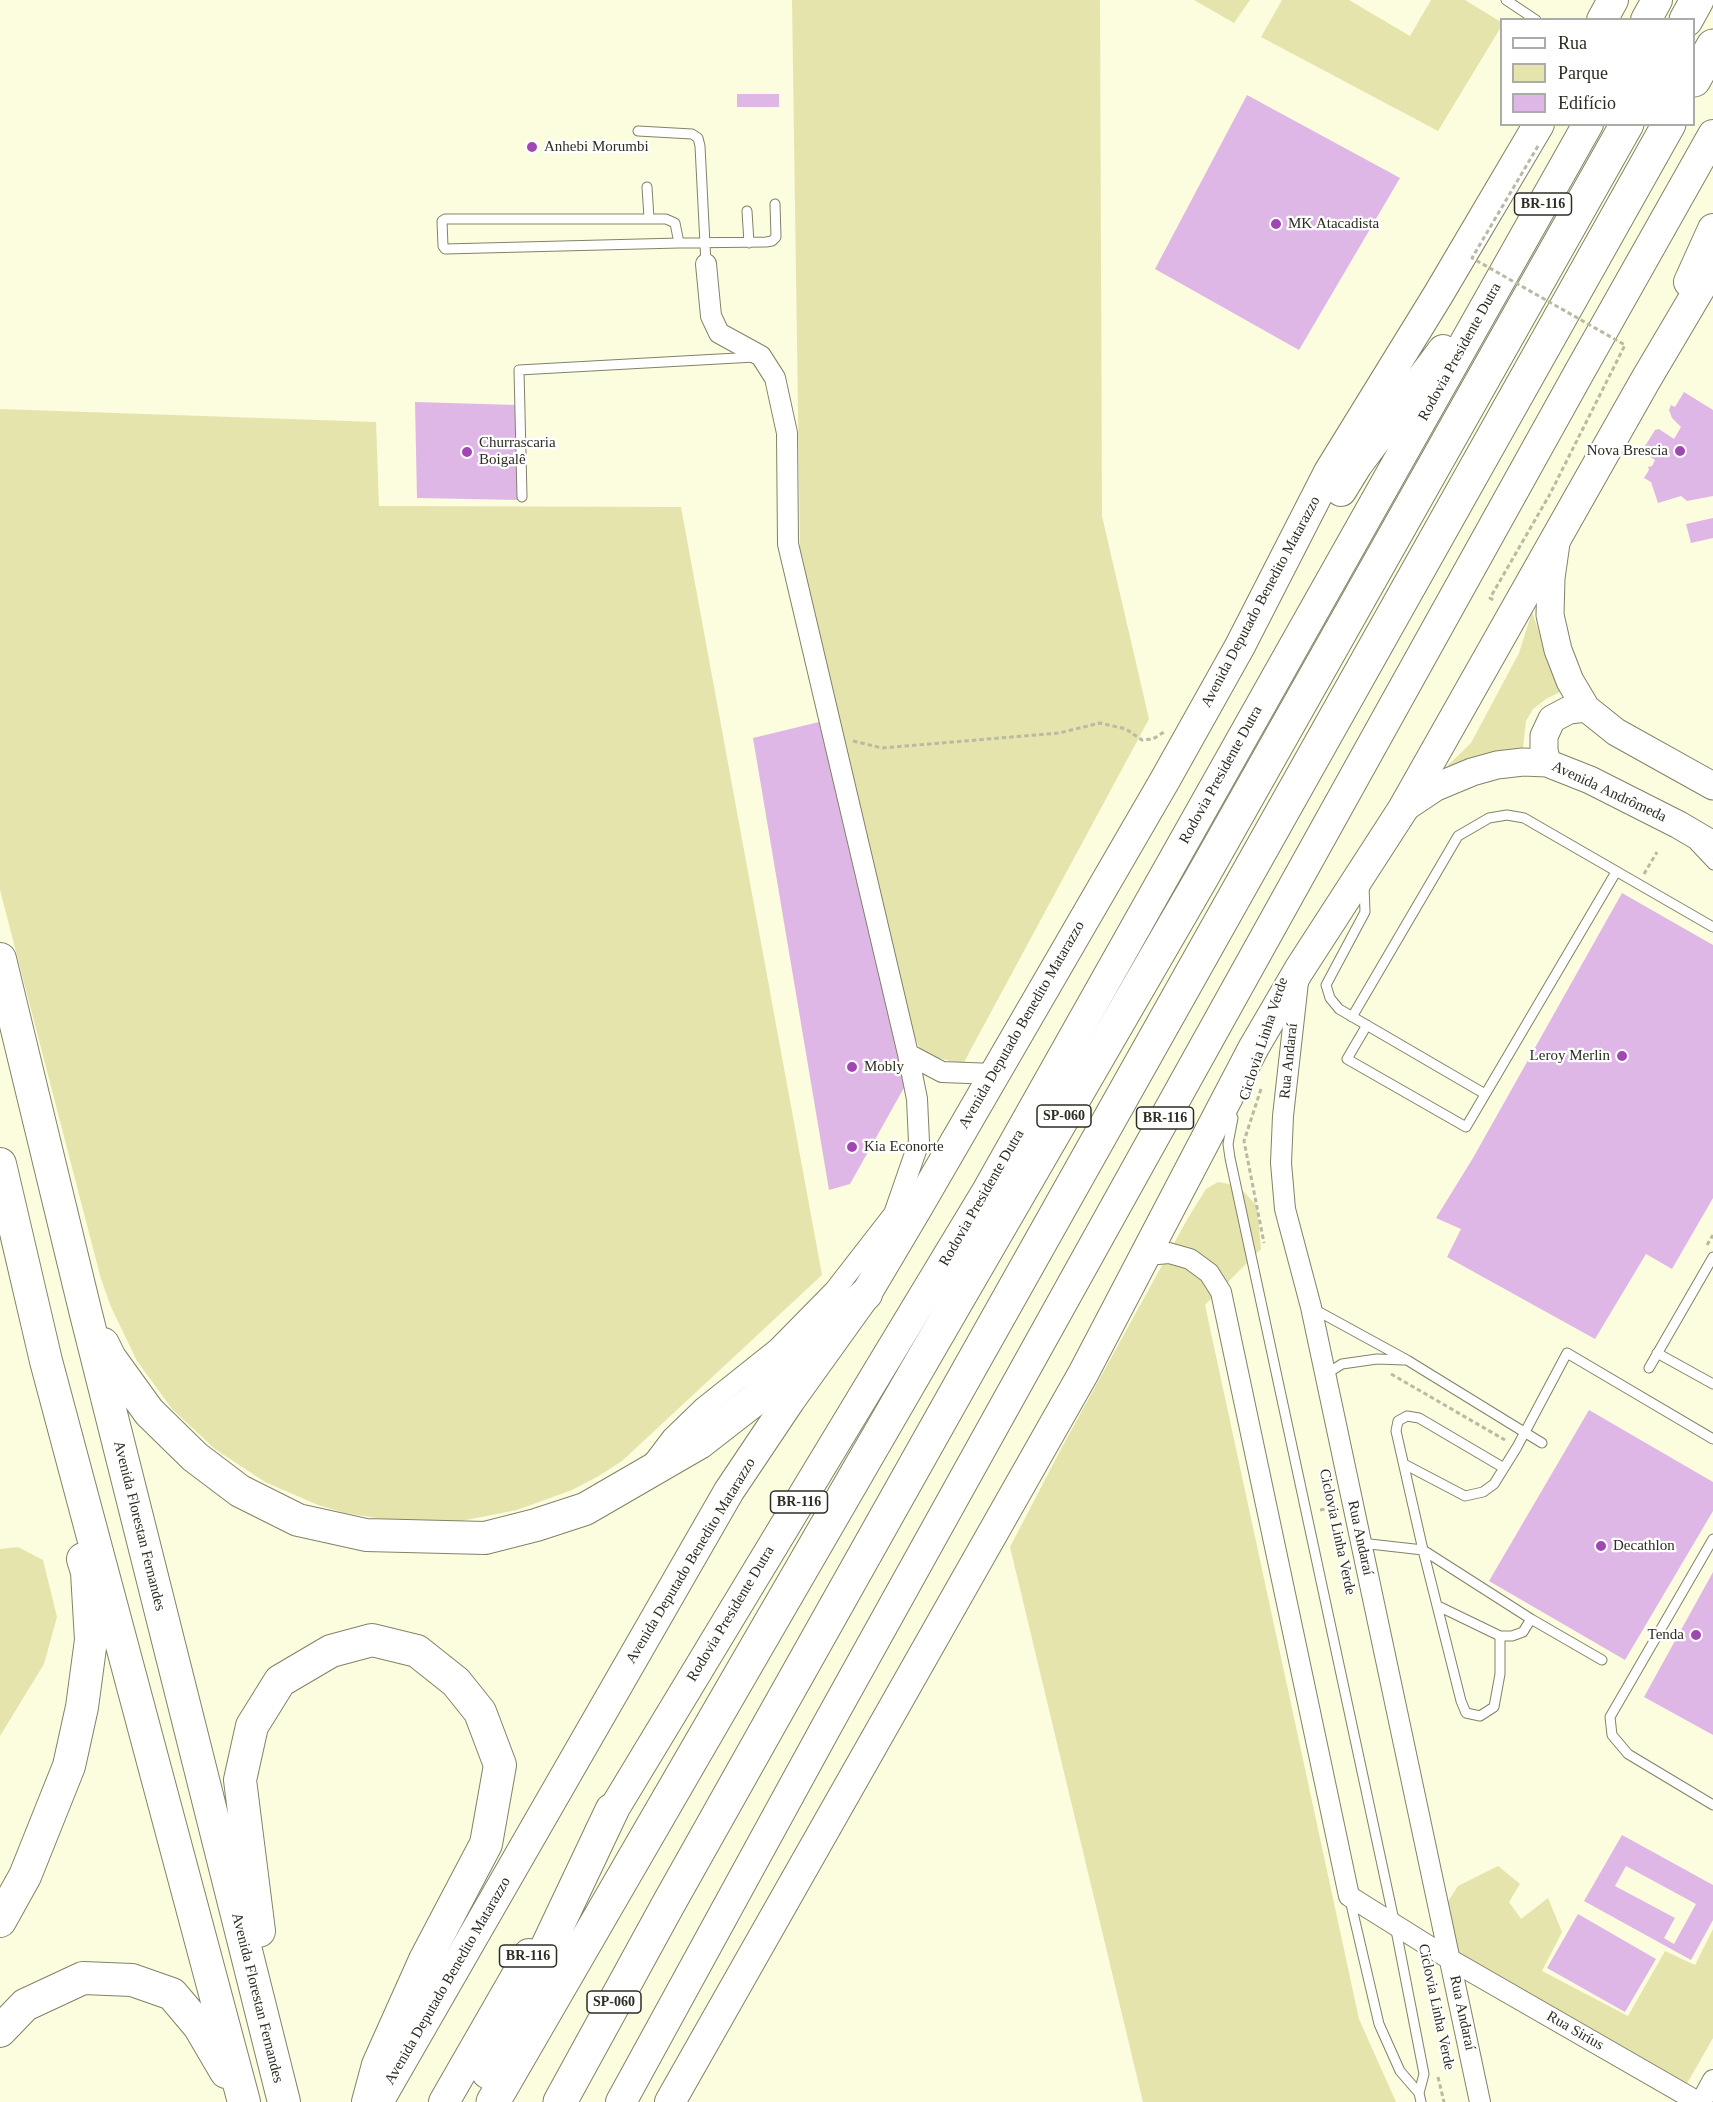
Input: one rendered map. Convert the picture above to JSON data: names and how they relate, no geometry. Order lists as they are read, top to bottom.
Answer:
{
  "streets": {
    "highway": ["Rodovia Presidente Dutra", "SP-060", "Avenida Florestan Fernandes"],
    "main road": ["BR-116", "Avenida Deputado Benedito Matarazzo", "Avenida Andrômeda"],
    "street": ["Rua Andaraí", "Rua Siríus"],
    "path": ["Ciclovia Linha Verde"]
  },
  "crossings": [
    ["Rua Andaraí", "Rua Siríus"]
  ],
  "places": [
    "Anhebi Morumbi",
    "MK Atacadista",
    "Nova Brescia",
    "Churrascaria Boigalê",
    "Leroy Merlin",
    "Mobly",
    "Kia Econorte",
    "Decathlon",
    "Tenda"
  ],
  "legend": ["Rua", "Parque", "Edifício"]
}
